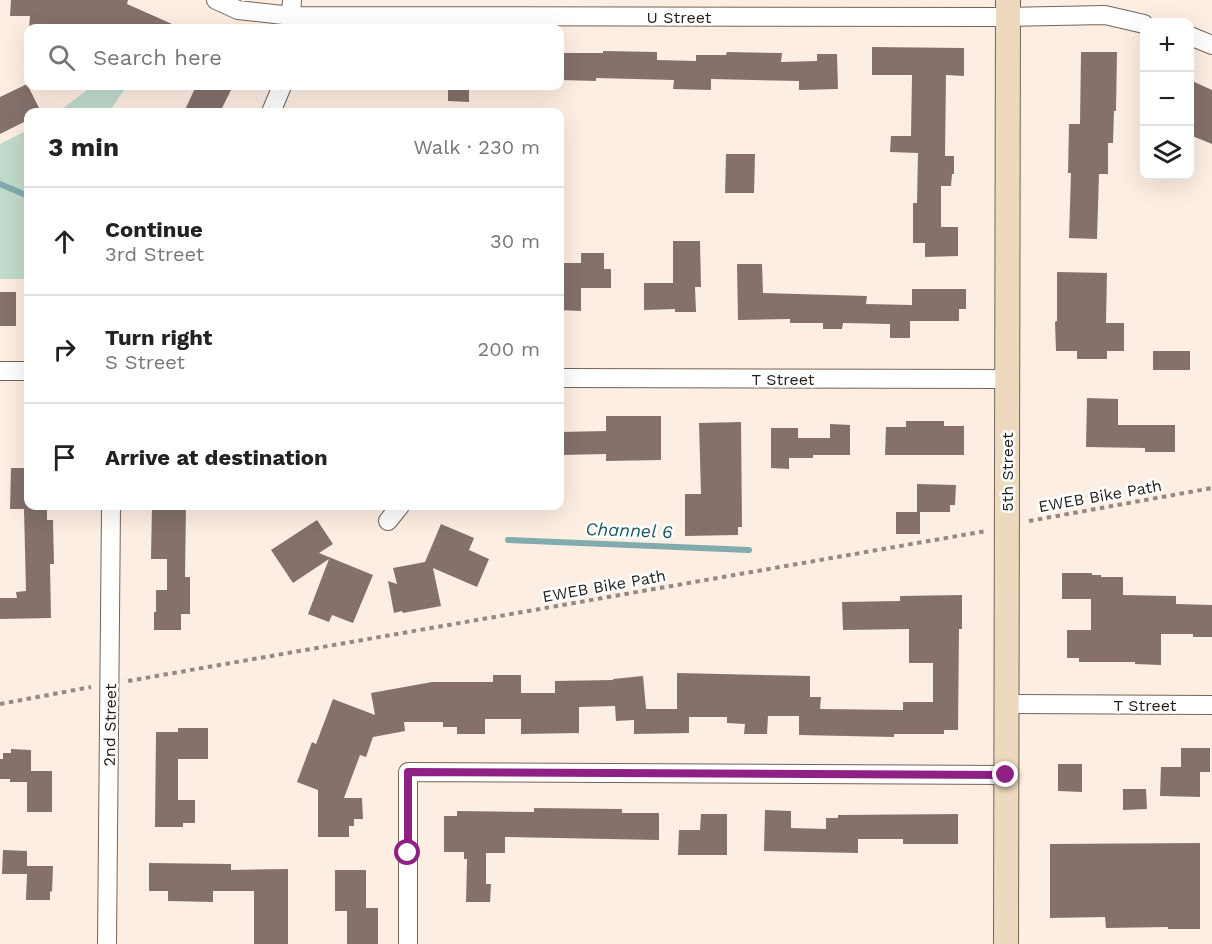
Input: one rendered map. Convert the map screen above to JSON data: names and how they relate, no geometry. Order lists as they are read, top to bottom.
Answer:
{
  "streets": {
    "main road": ["5th Street"],
    "street": ["U Street", "T Street", "2nd Street"],
    "path": ["EWEB Bike Path"]
  },
  "crossings": [
    ["U Street", "5th Street"],
    ["T Street", "5th Street"],
    ["5th Street", "EWEB Bike Path"],
    ["EWEB Bike Path", "2nd Street"]
  ],
  "water": ["Channel 6"],
  "page": {
    "map_buttons": ["+", "−"],
    "search": "Search here",
    "heading": ["3 min", "Walk · 230 m"],
    "list": [
      ["Continue", "3rd Street", "30 m"],
      ["Turn right", "S Street", "200 m"],
      "Arrive at destination"
    ]
  }
}
